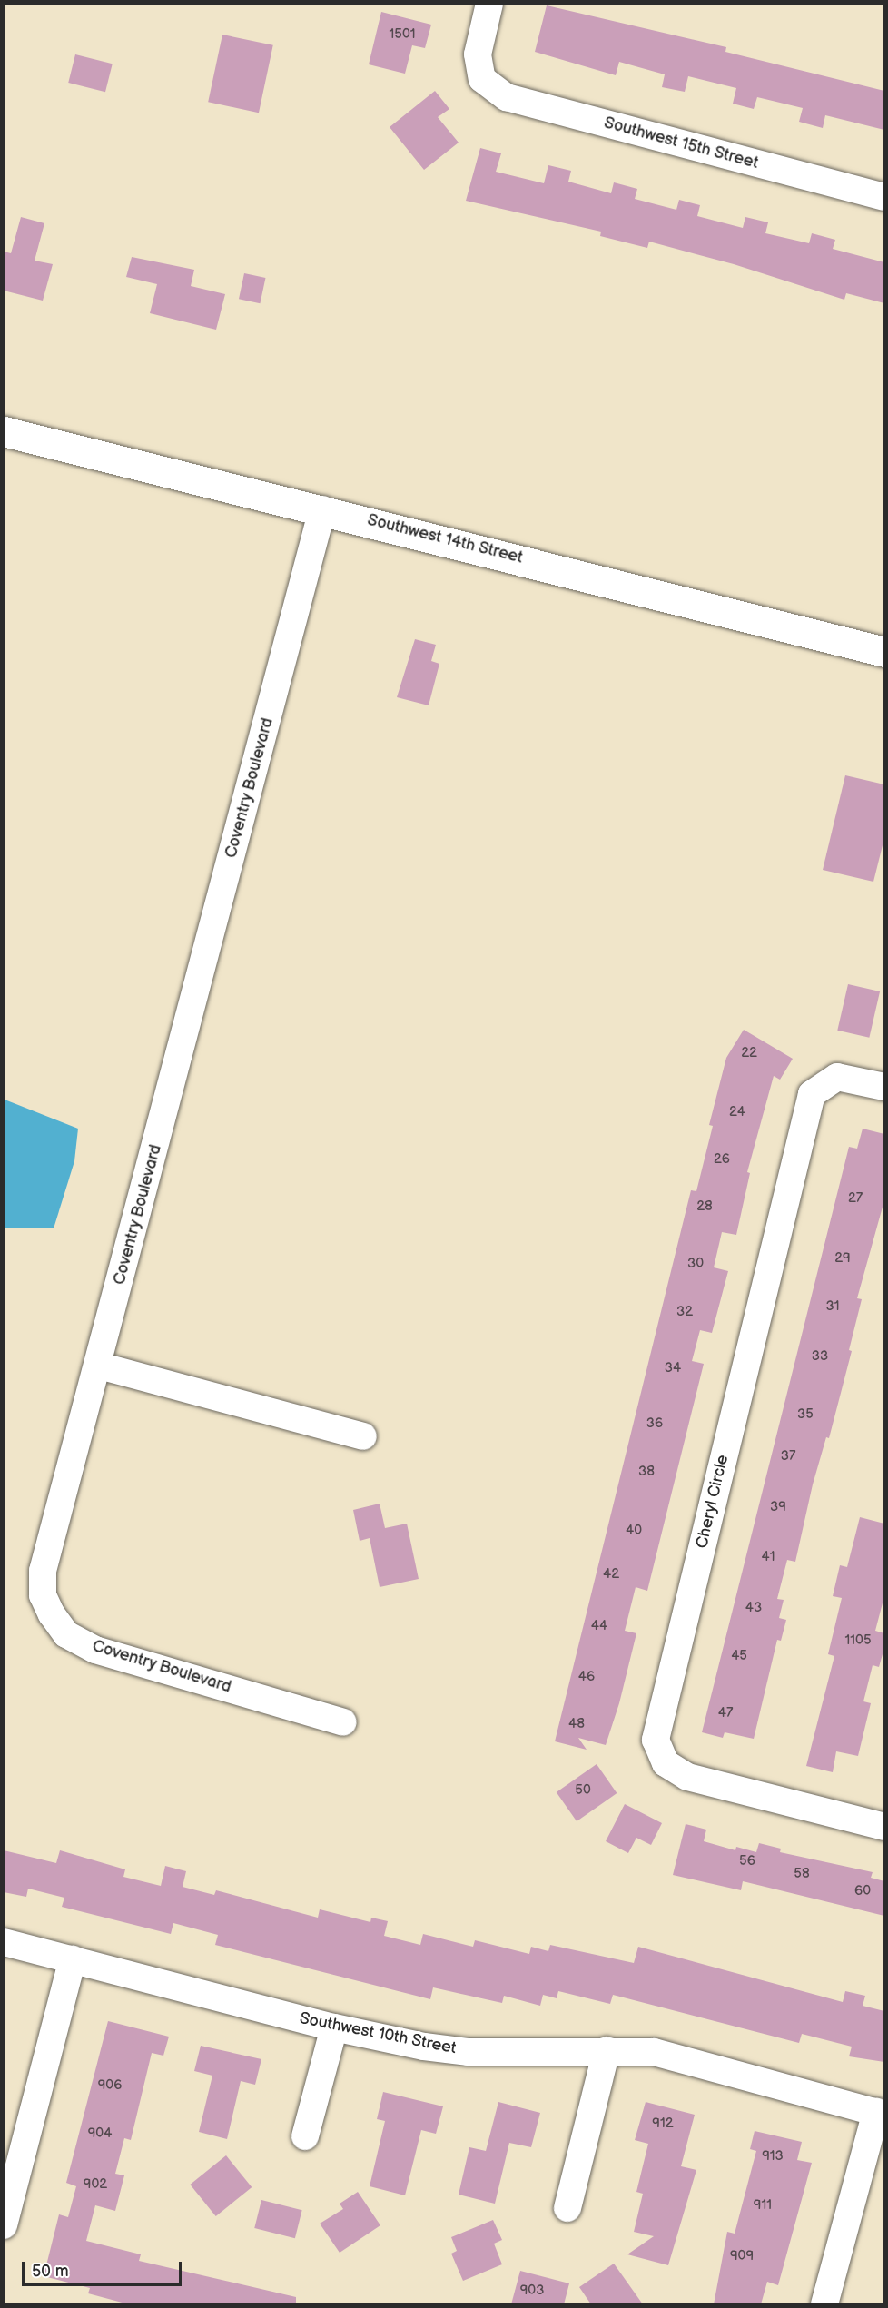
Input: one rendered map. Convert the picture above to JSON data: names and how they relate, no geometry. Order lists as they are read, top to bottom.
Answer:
{
  "streets": {
    "main road": ["Southwest 14th Street"],
    "street": [
      "Southwest 15th Street",
      "Coventry Boulevard",
      "Cheryl Circle",
      "Southwest 10th Street"
    ]
  },
  "crossings": [
    ["Southwest 14th Street", "Coventry Boulevard"]
  ],
  "house_numbers": [
    "1501",
    "22",
    "24",
    "26",
    "27",
    "28",
    "29",
    "30",
    "31",
    "32",
    "33",
    "34",
    "35",
    "36",
    "37",
    "38",
    "39",
    "40",
    "41",
    "42",
    "43",
    "44",
    "1105",
    "45",
    "46",
    "47",
    "48",
    "50",
    "56",
    "58",
    "60",
    "906",
    "912",
    "904",
    "913",
    "902",
    "911",
    "909",
    "903"
  ],
  "scale_bar": "50 m"
}
